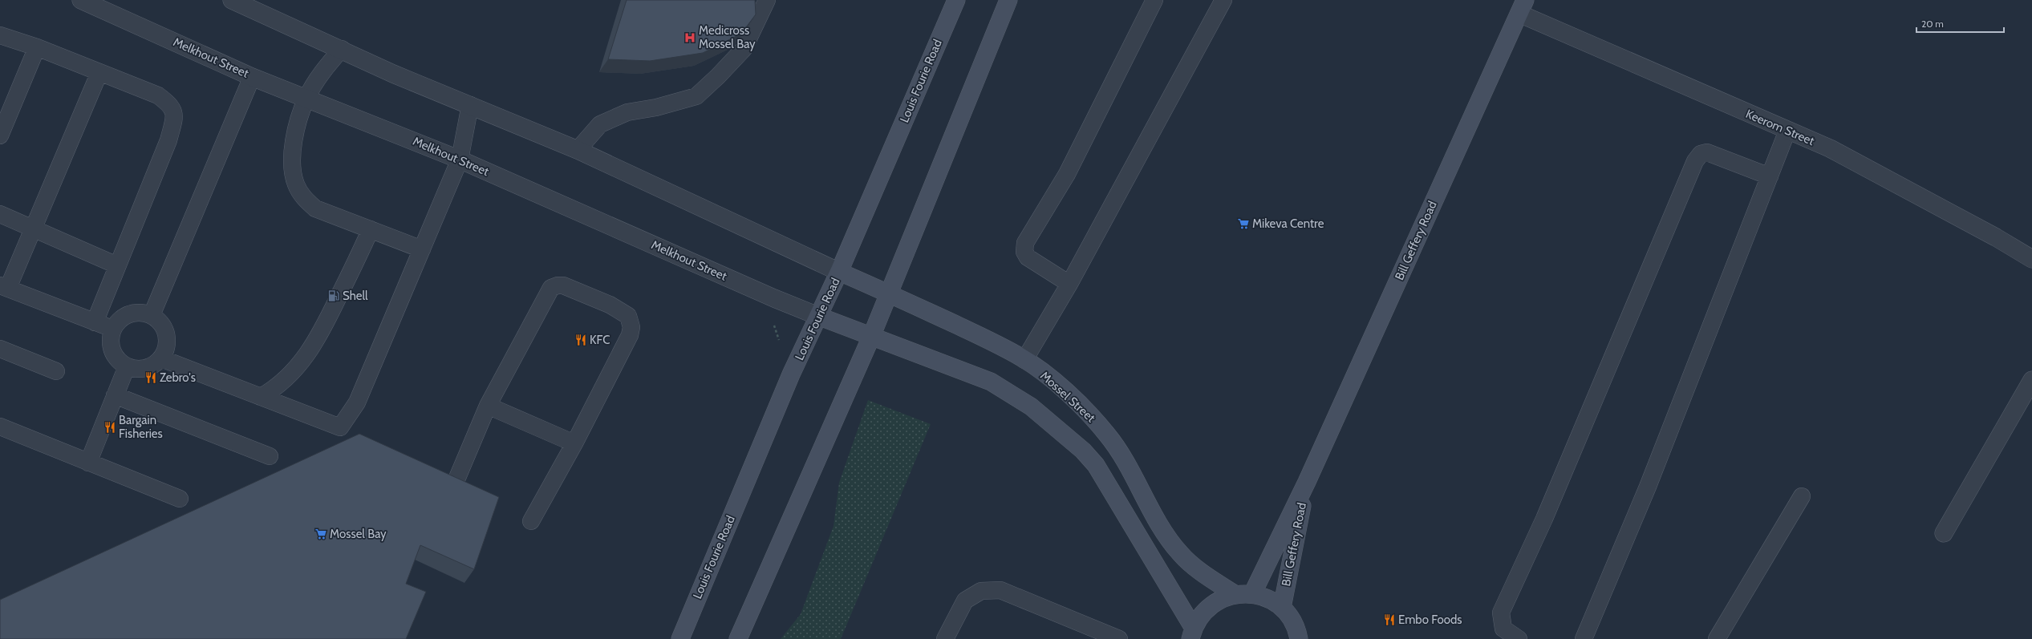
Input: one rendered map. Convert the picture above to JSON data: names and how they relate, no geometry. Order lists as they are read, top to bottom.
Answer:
{
  "streets": {
    "street": [
      "Melkhout Street",
      "Louis Fourie Road",
      "Keerom Street",
      "Bill Geffery Road",
      "Mossel Street"
    ]
  },
  "crossings": [
    ["Melkhout Street", "Louis Fourie Road"],
    ["Louis Fourie Road", "Mossel Street"],
    ["Keerom Street", "Bill Geffery Road"]
  ],
  "places": {
    "hospital": ["Medicross Mossel Bay"],
    "supermarket": ["Mikeva Centre", "Mossel Bay"],
    "fuel station": ["Shell"],
    "restaurant": [
      "KFC",
      "Zebro's",
      "Bargain Fisheries",
      "Embo Foods"
    ]
  },
  "scale_bar": "20 m"
}
